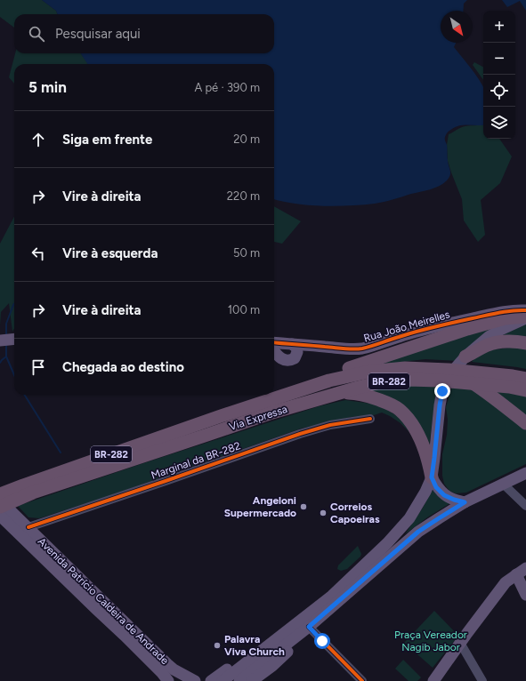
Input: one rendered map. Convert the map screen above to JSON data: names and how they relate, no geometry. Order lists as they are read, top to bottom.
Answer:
{
  "streets": {
    "highway": ["BR-282", "Via Expressa"],
    "main road": ["Rua João Meirelles", "Avenida Patrício Caldeira de Andrade"],
    "street": ["Marginal da BR-282"]
  },
  "crossings": [
    ["Marginal da BR-282", "Avenida Patrício Caldeira de Andrade"]
  ],
  "parks": ["Praça Vereador Nagib Jabor"],
  "places": ["Angeloni Supermercado", "Correios Capoeiras", "Palavra Viva Church"],
  "north": "bottom right",
  "page": {
    "map_buttons": ["+", "−"],
    "search": "Pesquisar aqui",
    "heading": ["5 min", "A pé · 390 m"],
    "list": [
      ["Siga em frente", "20 m"],
      ["Vire à direita", "220 m"],
      ["Vire à esquerda", "50 m"],
      ["Vire à direita", "100 m"],
      "Chegada ao destino"
    ]
  }
}
